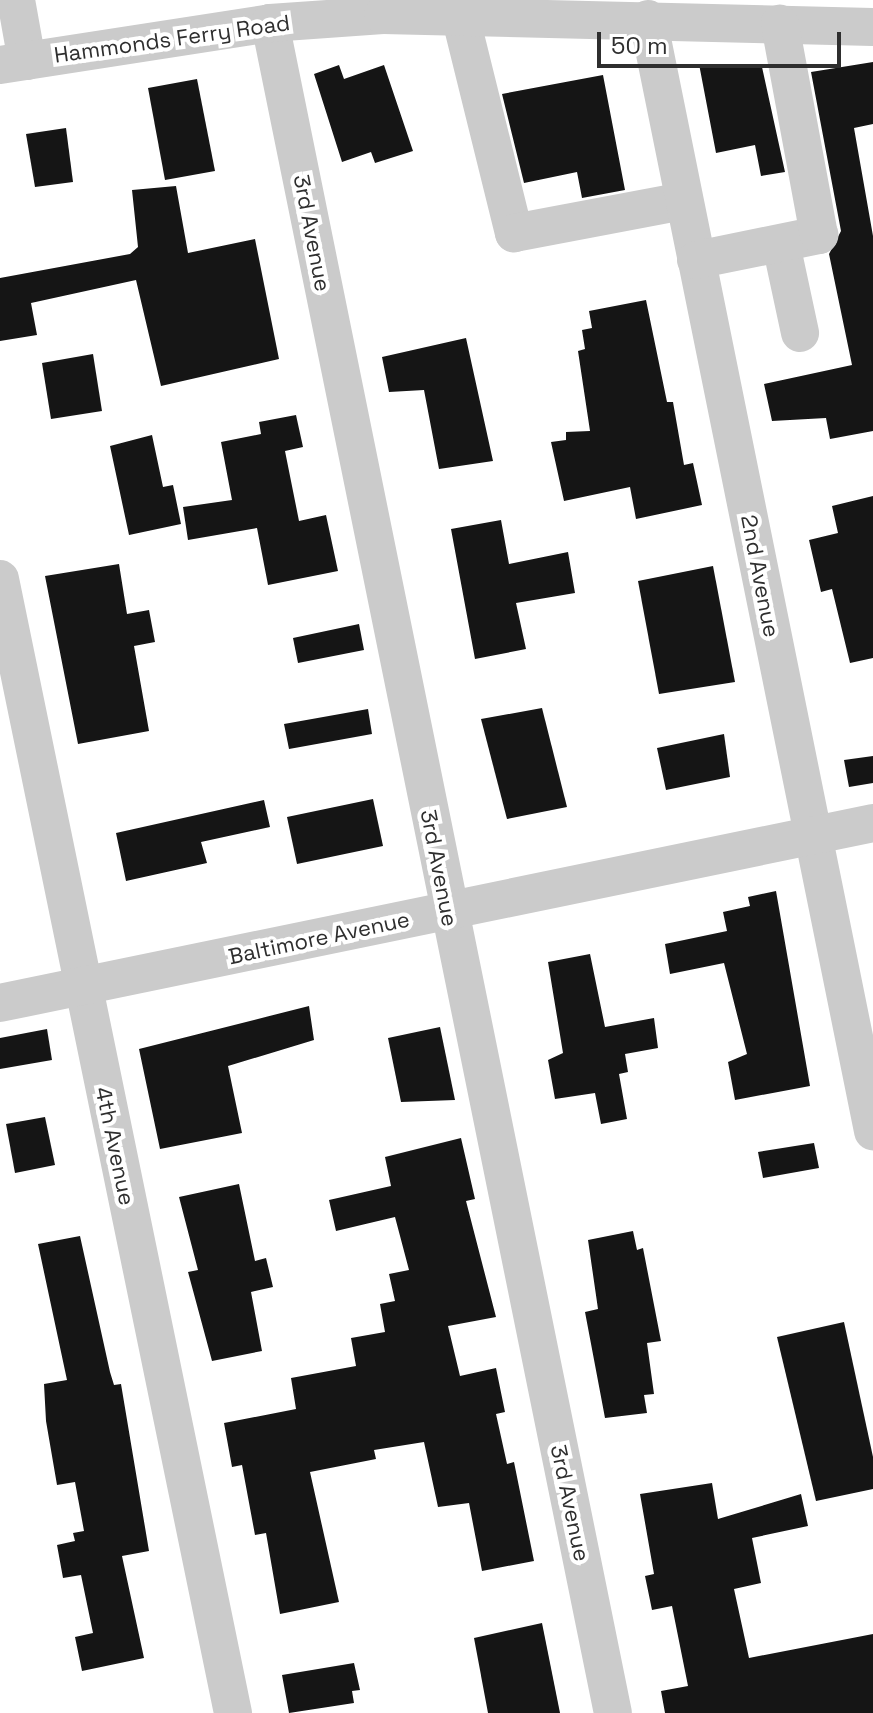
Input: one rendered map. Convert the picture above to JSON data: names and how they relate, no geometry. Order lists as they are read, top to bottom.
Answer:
{
  "streets": {
    "street": [
      "Hammonds Ferry Road",
      "3rd Avenue",
      "2nd Avenue",
      "Baltimore Avenue",
      "4th Avenue"
    ]
  },
  "crossings": [
    ["Hammonds Ferry Road", "3rd Avenue"],
    ["Hammonds Ferry Road", "2nd Avenue"],
    ["3rd Avenue", "Baltimore Avenue"],
    ["2nd Avenue", "Baltimore Avenue"],
    ["Baltimore Avenue", "4th Avenue"]
  ],
  "scale_bar": "50 m"
}
